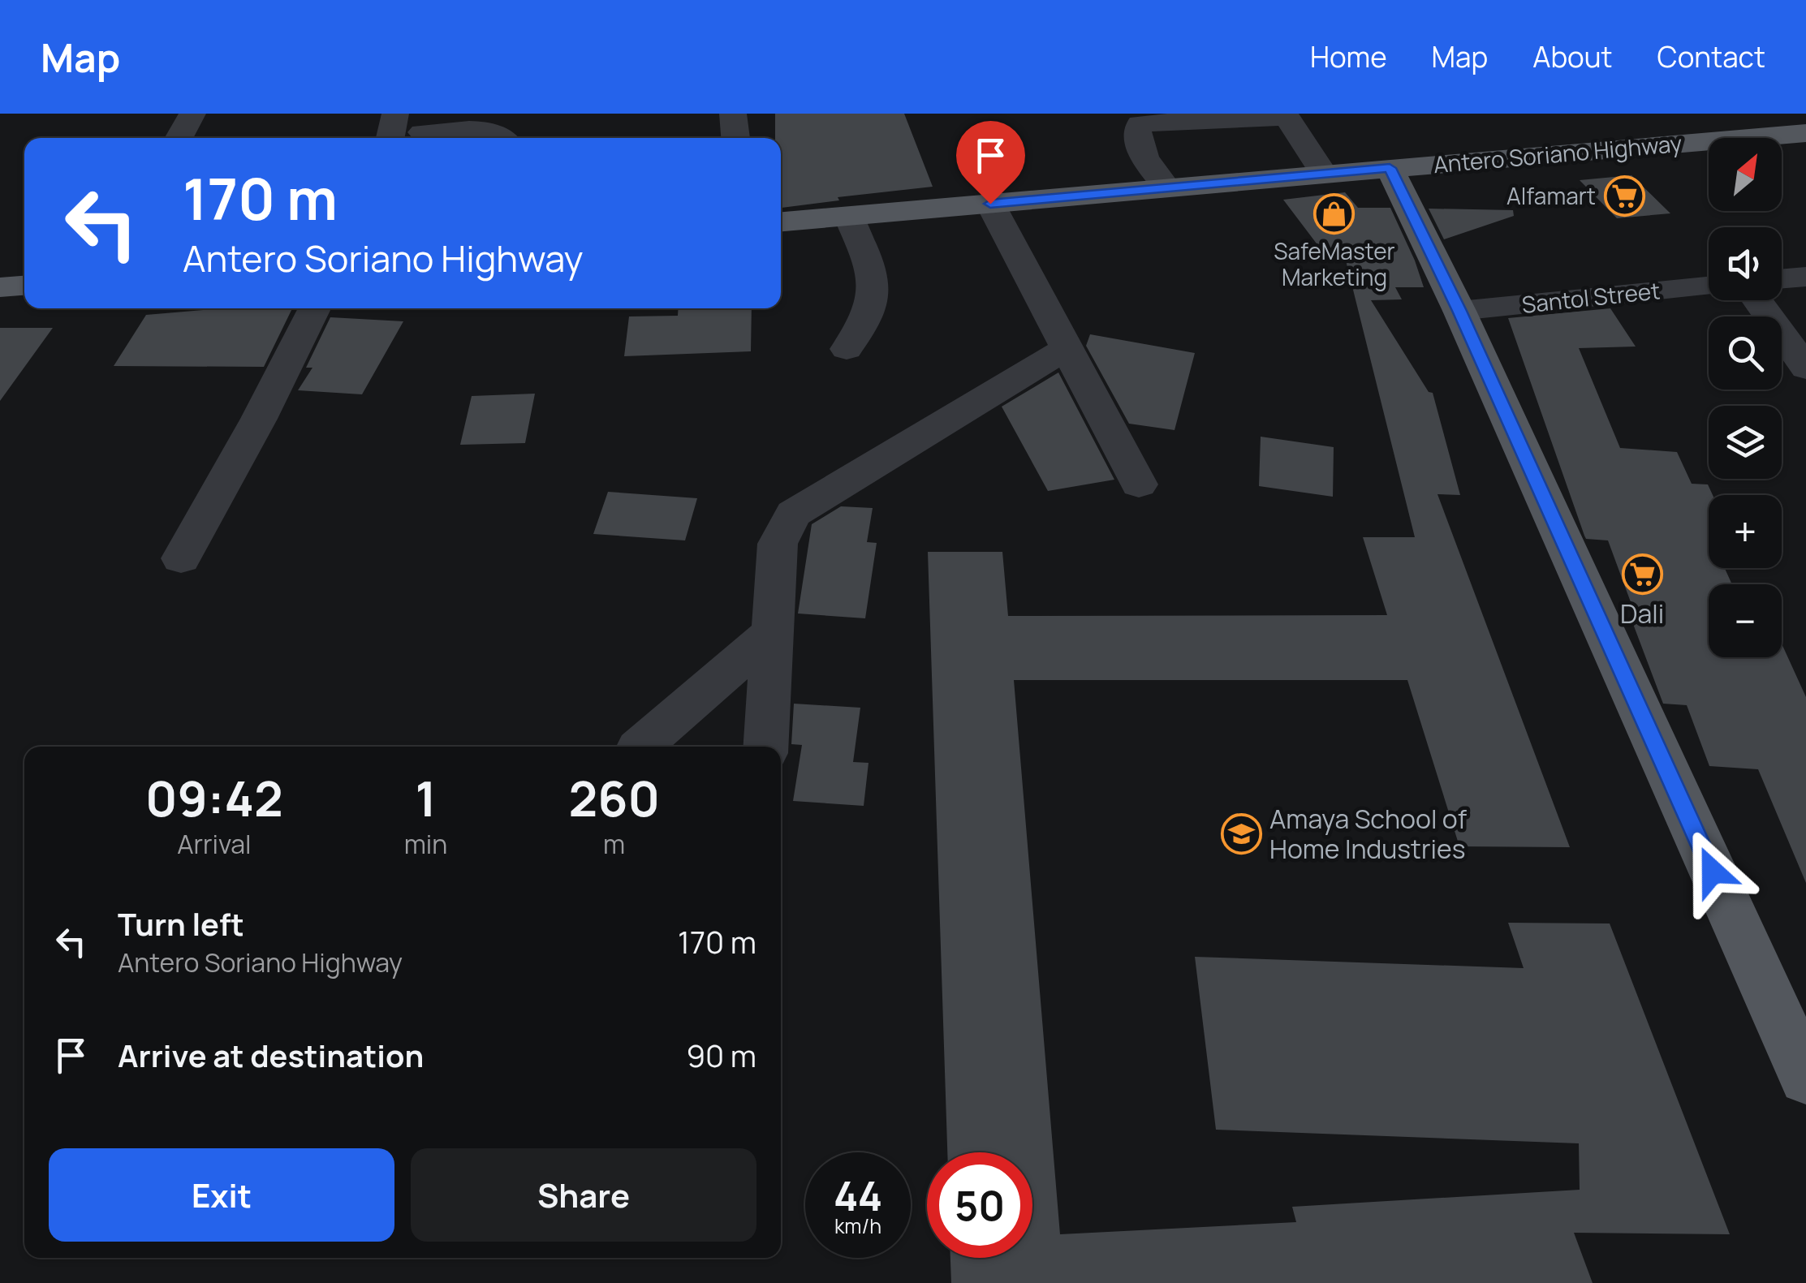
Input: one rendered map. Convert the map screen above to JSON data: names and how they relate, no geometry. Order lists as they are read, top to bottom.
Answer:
{
  "streets": {
    "main road": ["Antero Soriano Highway"],
    "street": ["Santol Street"]
  },
  "places": {
    "supermarket": ["Alfamart", "Dali"],
    "shop": ["SafeMaster Marketing"],
    "school or university": ["Amaya School of Home Industries"]
  },
  "north": "top right",
  "page": {
    "header": "Map",
    "nav": [
      "Home",
      "Map",
      "About",
      "Contact"
    ],
    "map_buttons": ["+", "−"],
    "turn": ["170 m", "Antero Soriano Highway"],
    "eta": [
      "09:42",
      "Arrival",
      "1",
      "min",
      "260",
      "m"
    ],
    "list": [
      {
        "name": "Turn left",
        "note": "Antero Soriano Highway",
        "value": "170 m"
      },
      {
        "name": "Arrive at destination",
        "value": "90 m"
      }
    ],
    "buttons": ["Exit", "Share"],
    "speed": "44 km/h",
    "limit": "50"
  }
}
